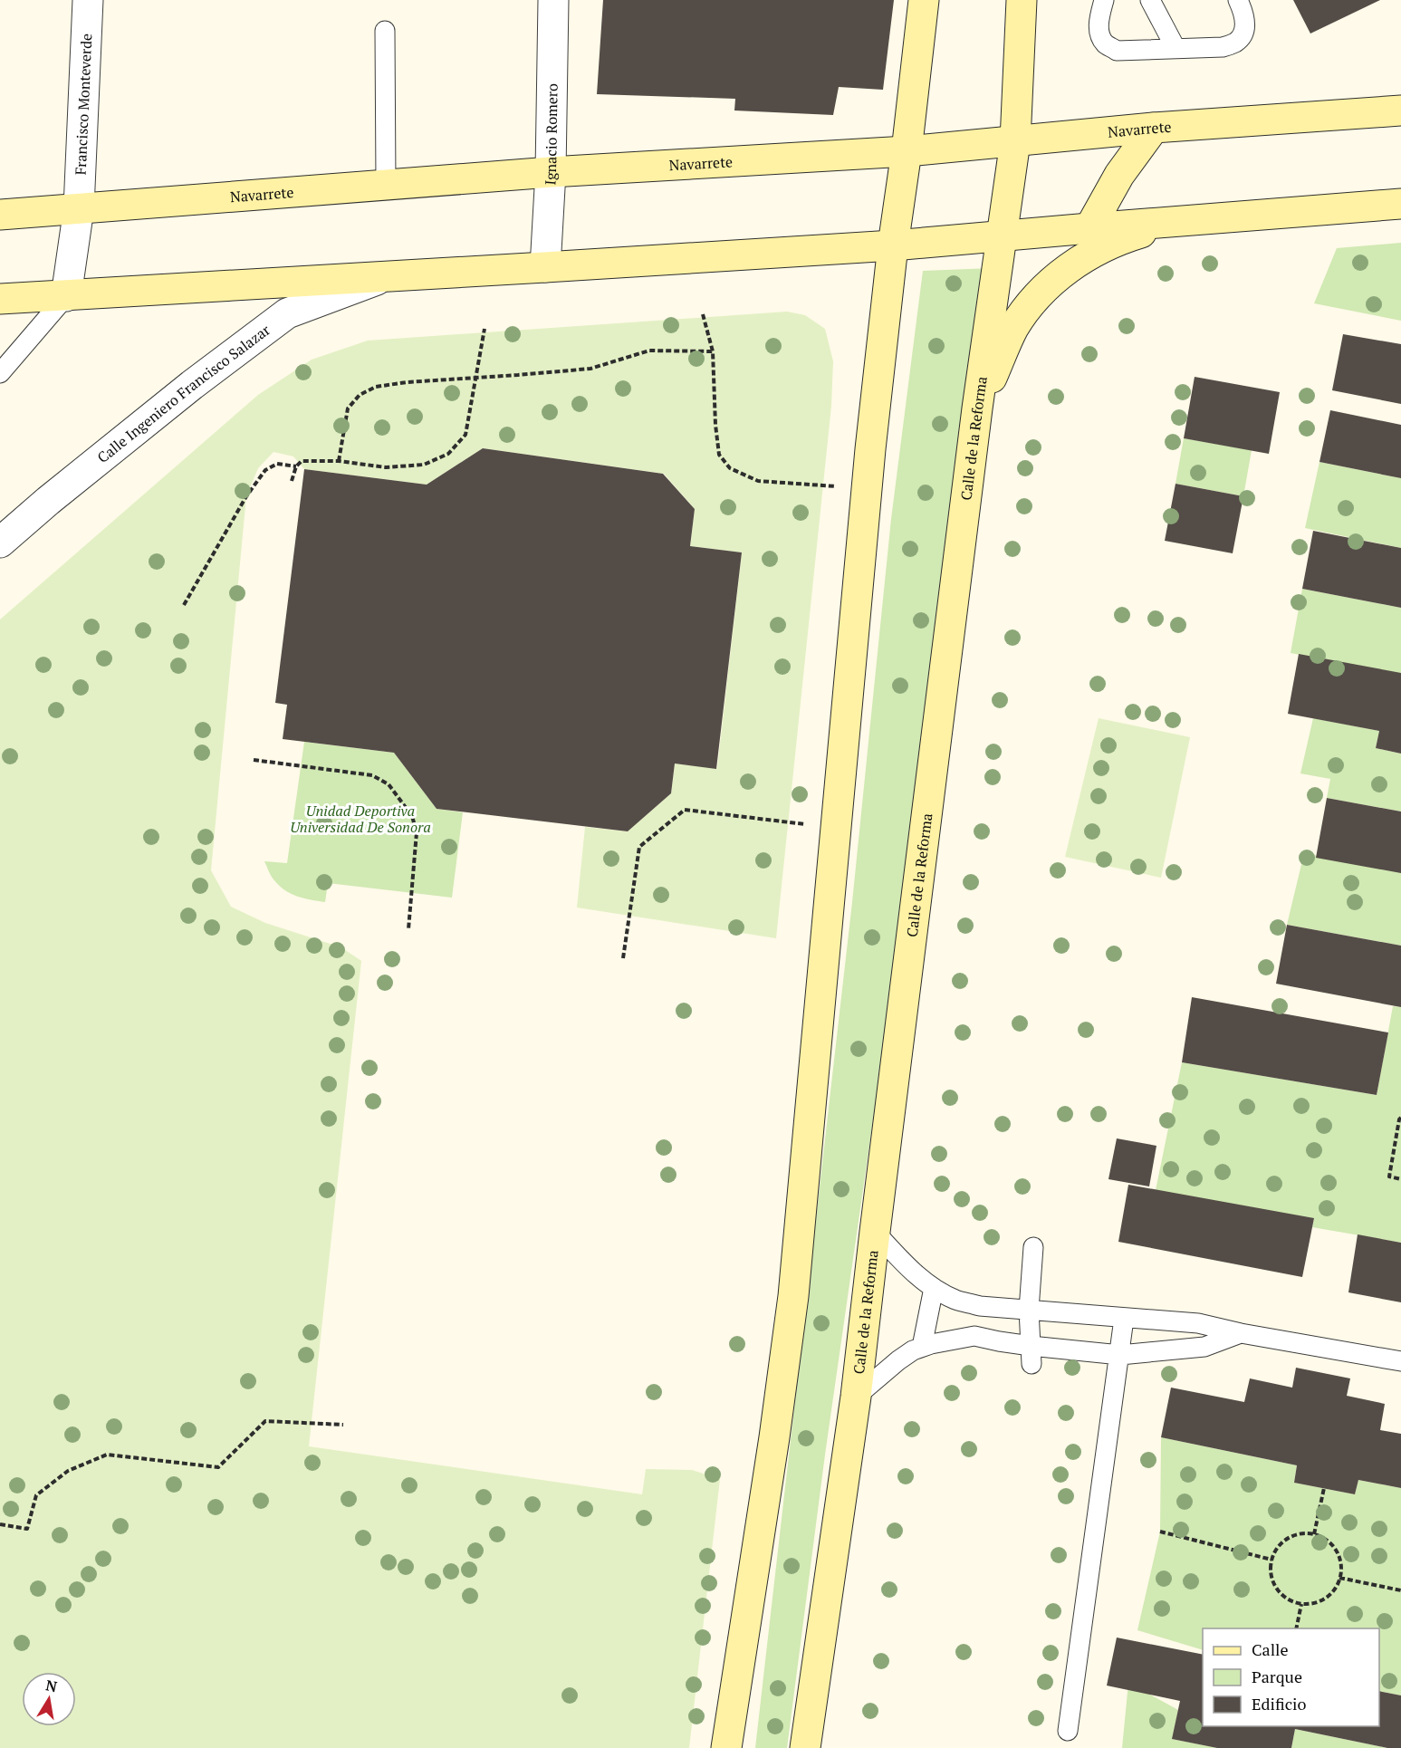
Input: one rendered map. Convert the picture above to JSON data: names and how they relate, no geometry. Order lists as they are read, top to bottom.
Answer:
{
  "streets": {
    "main road": ["Navarrete", "Calle de la Reforma"],
    "street": ["Francisco Monteverde", "Ignacio Romero", "Calle Ingeniero Francisco Salazar"]
  },
  "crossings": [
    ["Francisco Monteverde", "Navarrete"],
    ["Navarrete", "Ignacio Romero"],
    ["Navarrete", "Calle de la Reforma"]
  ],
  "parks": ["Unidad Deportiva Universidad De Sonora"],
  "legend": ["Calle", "Parque", "Edificio"],
  "north": "top"
}
